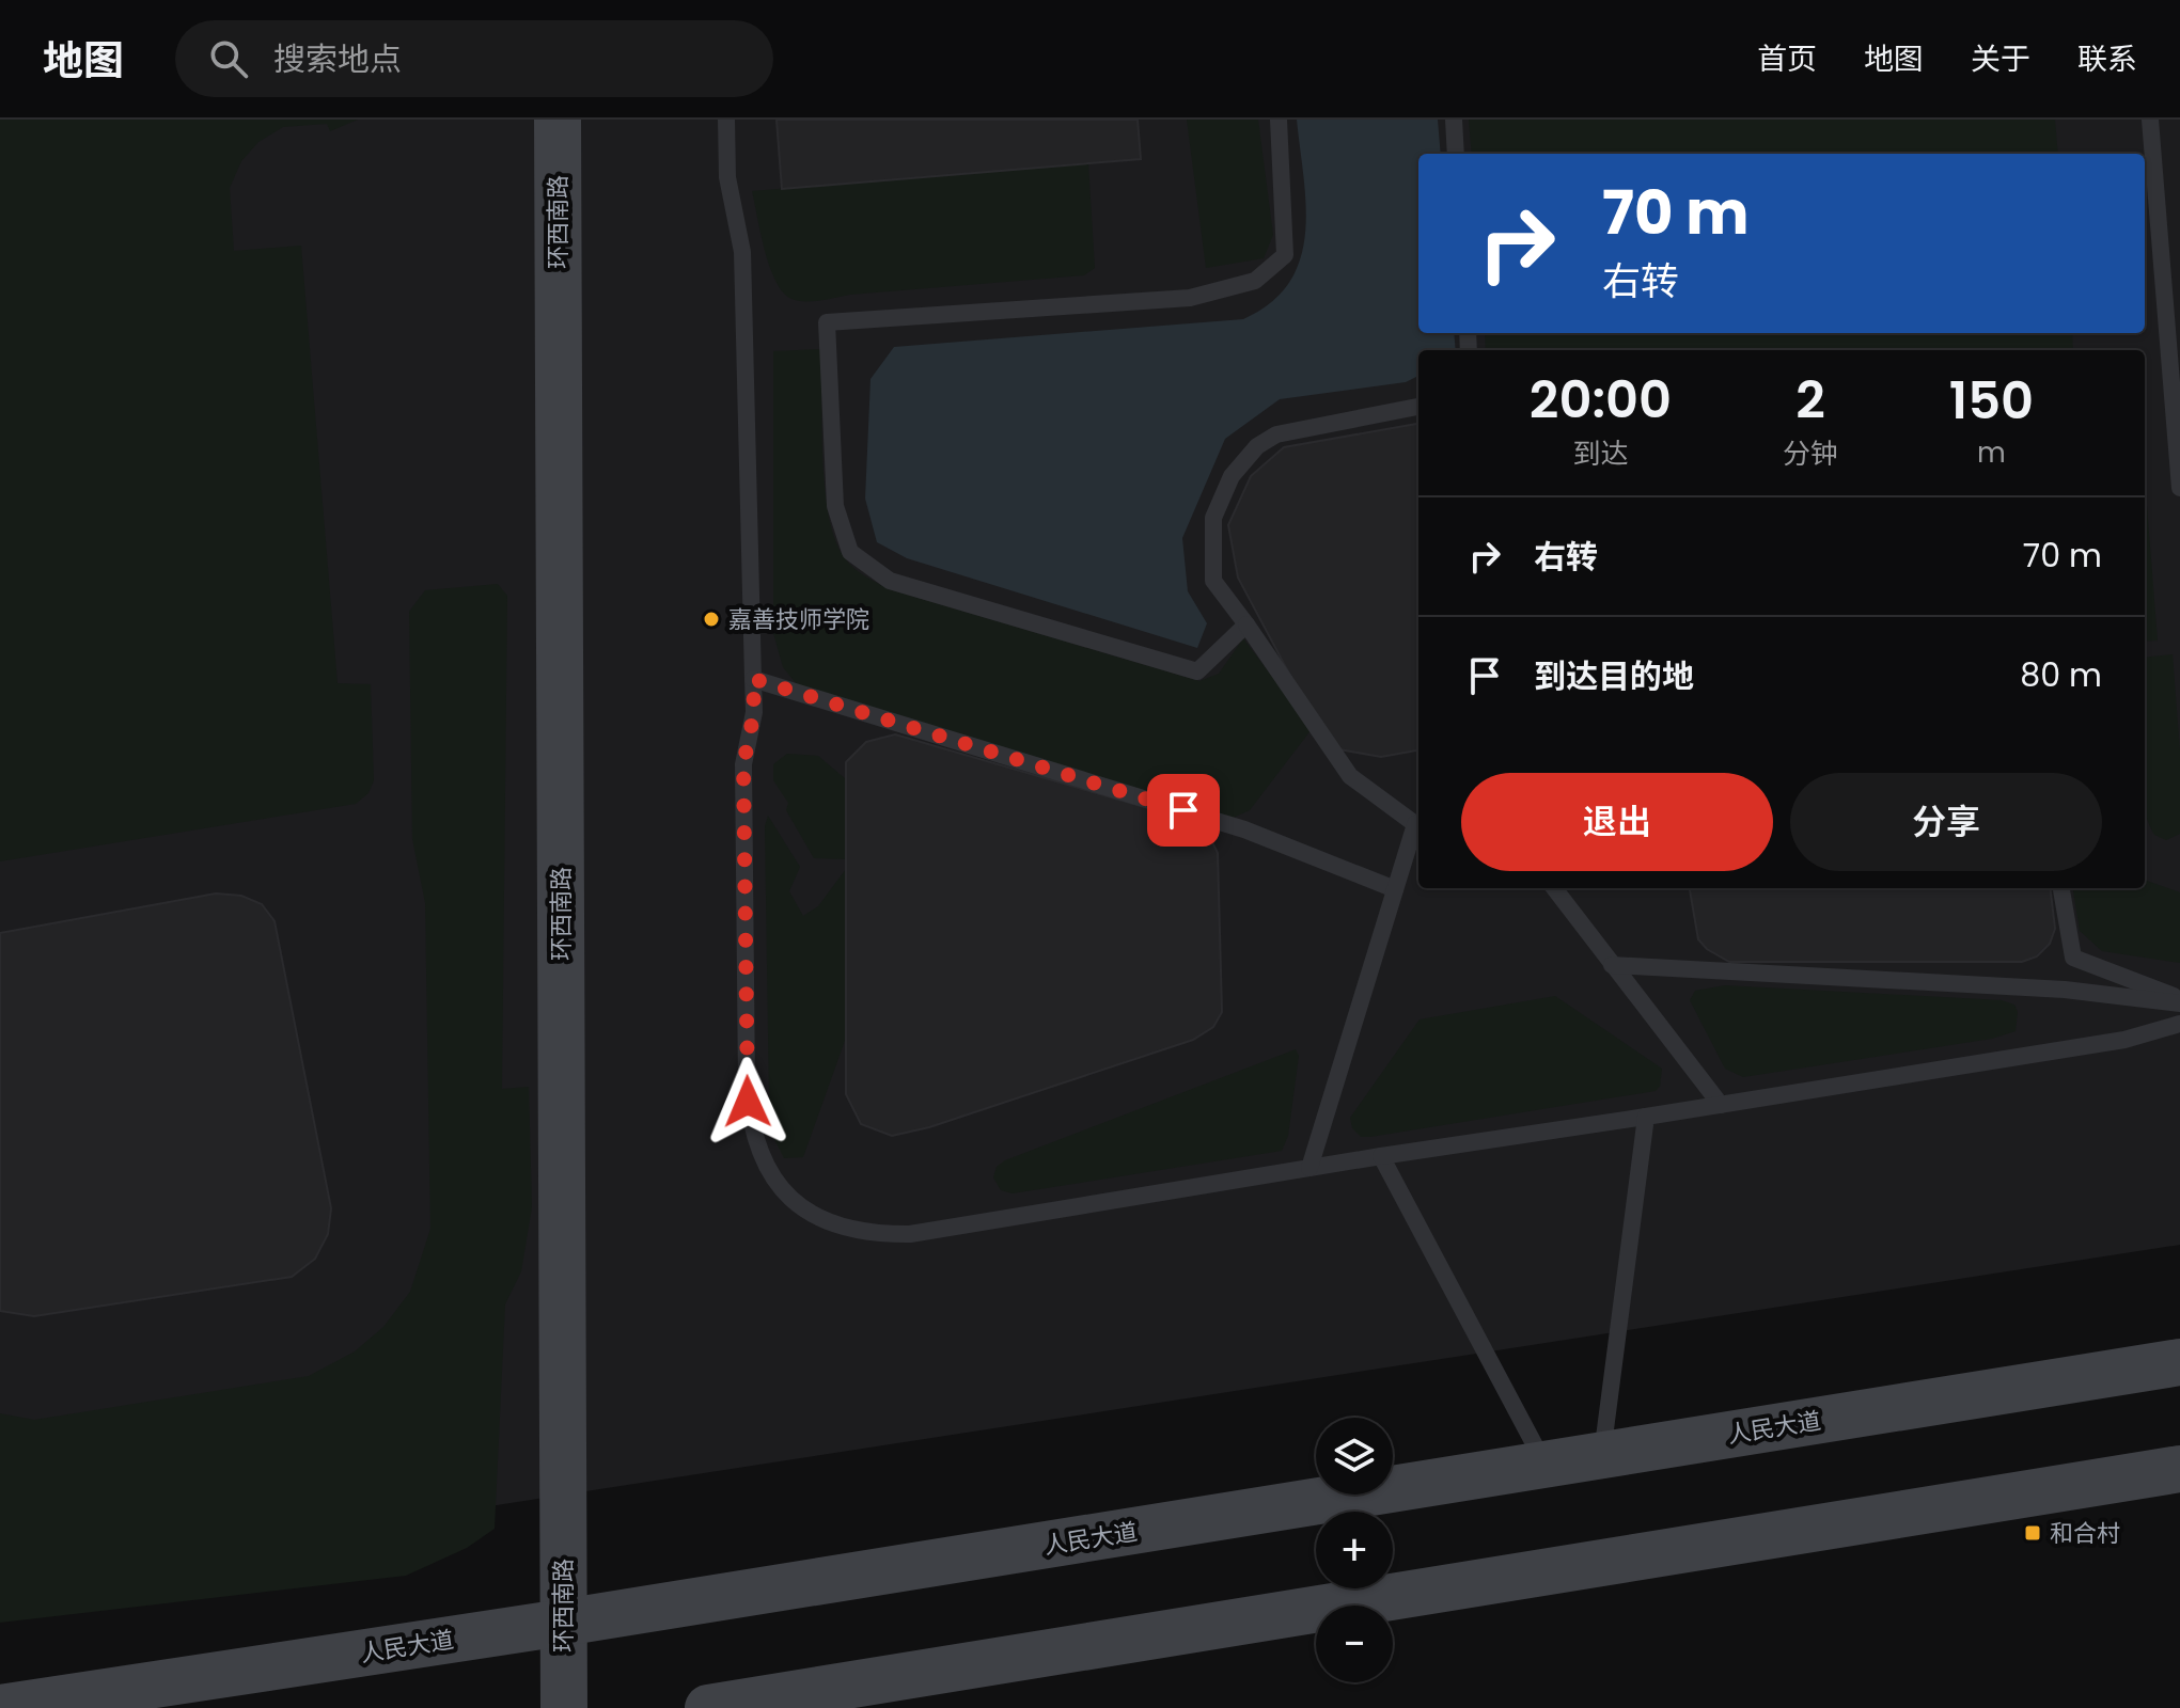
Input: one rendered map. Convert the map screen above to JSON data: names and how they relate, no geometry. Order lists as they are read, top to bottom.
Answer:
{
  "streets": {
    "main road": ["环西南路", "人民大道"]
  },
  "crossings": [
    ["环西南路", "人民大道"]
  ],
  "places": {
    "other": ["嘉善技师学院"],
    "transit": ["和合村"]
  },
  "page": {
    "header": "地图",
    "search": "搜索地点",
    "nav": [
      "首页",
      "地图",
      "关于",
      "联系"
    ],
    "turn": ["70 m", "右转"],
    "eta": [
      "20:00",
      "到达",
      "2",
      "分钟",
      "150",
      "m"
    ],
    "list": [
      {
        "name": "右转",
        "value": "70 m"
      },
      {
        "name": "到达目的地",
        "value": "80 m"
      }
    ],
    "buttons": ["退出", "分享"],
    "map_buttons": ["+", "−"]
  }
}
